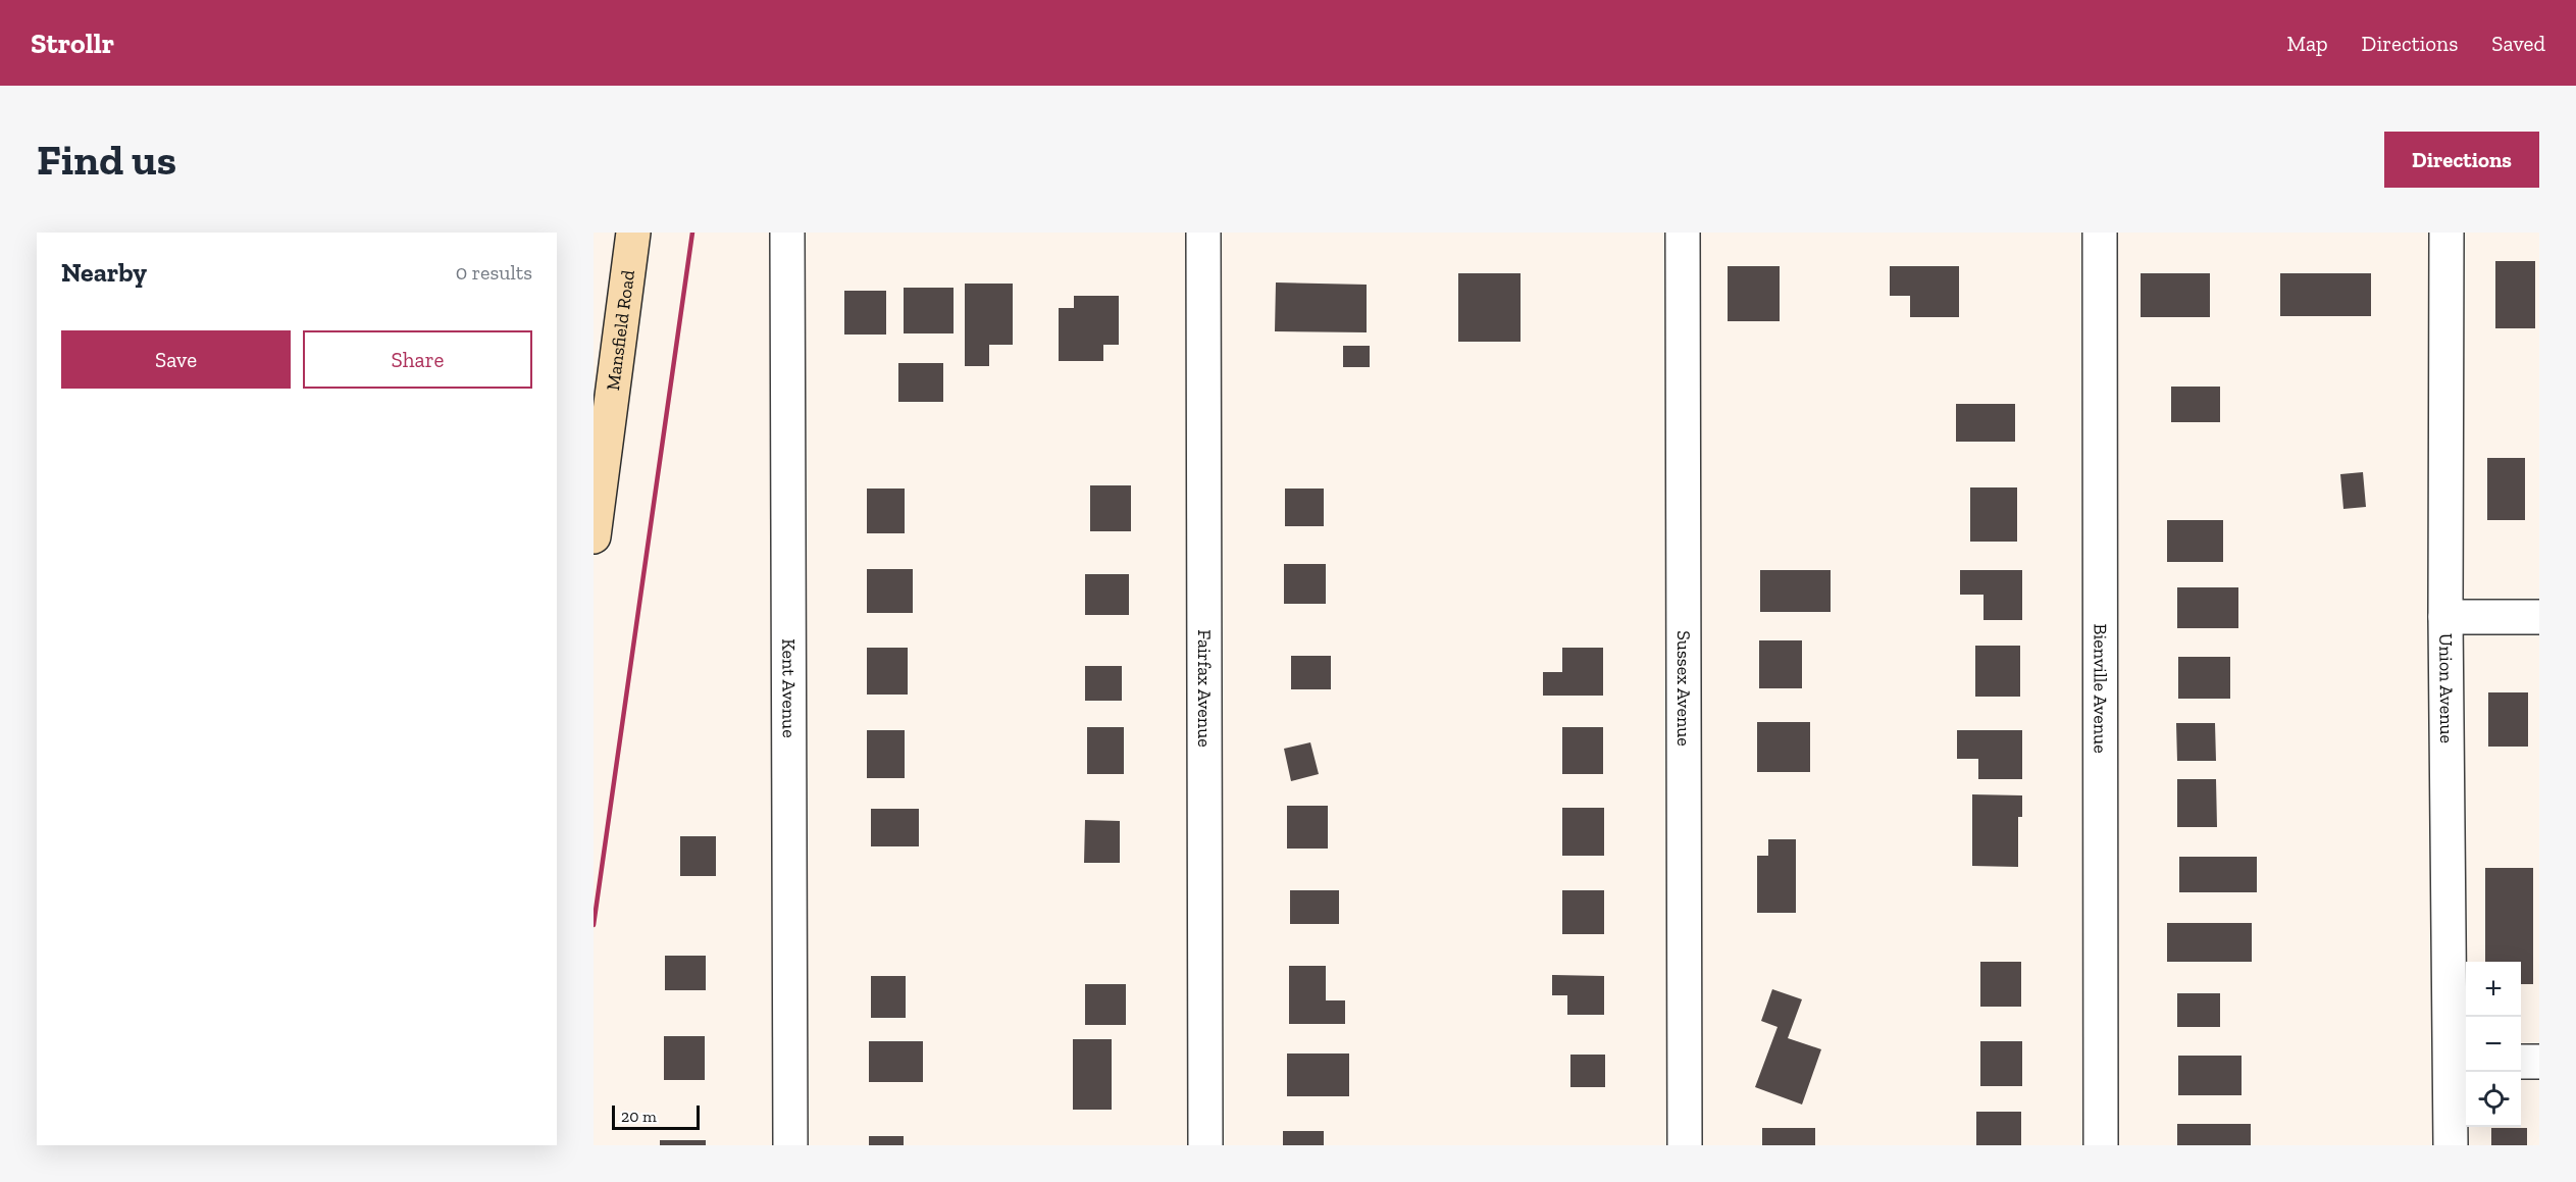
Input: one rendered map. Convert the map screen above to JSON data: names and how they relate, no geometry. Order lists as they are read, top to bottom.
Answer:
{
  "streets": {
    "main road": ["Mansfield Road"],
    "street": [
      "Fairfax Avenue",
      "Sussex Avenue",
      "Kent Avenue",
      "Bienville Avenue",
      "Union Avenue"
    ]
  },
  "scale_bar": "20 m",
  "page": {
    "header": "Strollr",
    "nav": ["Map", "Directions", "Saved"],
    "buttons": [
      "Directions",
      ["Save", "Share"]
    ],
    "title": "Find us",
    "heading": ["Nearby", "0 results"],
    "map_buttons": ["+", "−"],
    "scale": "20 m"
  }
}
